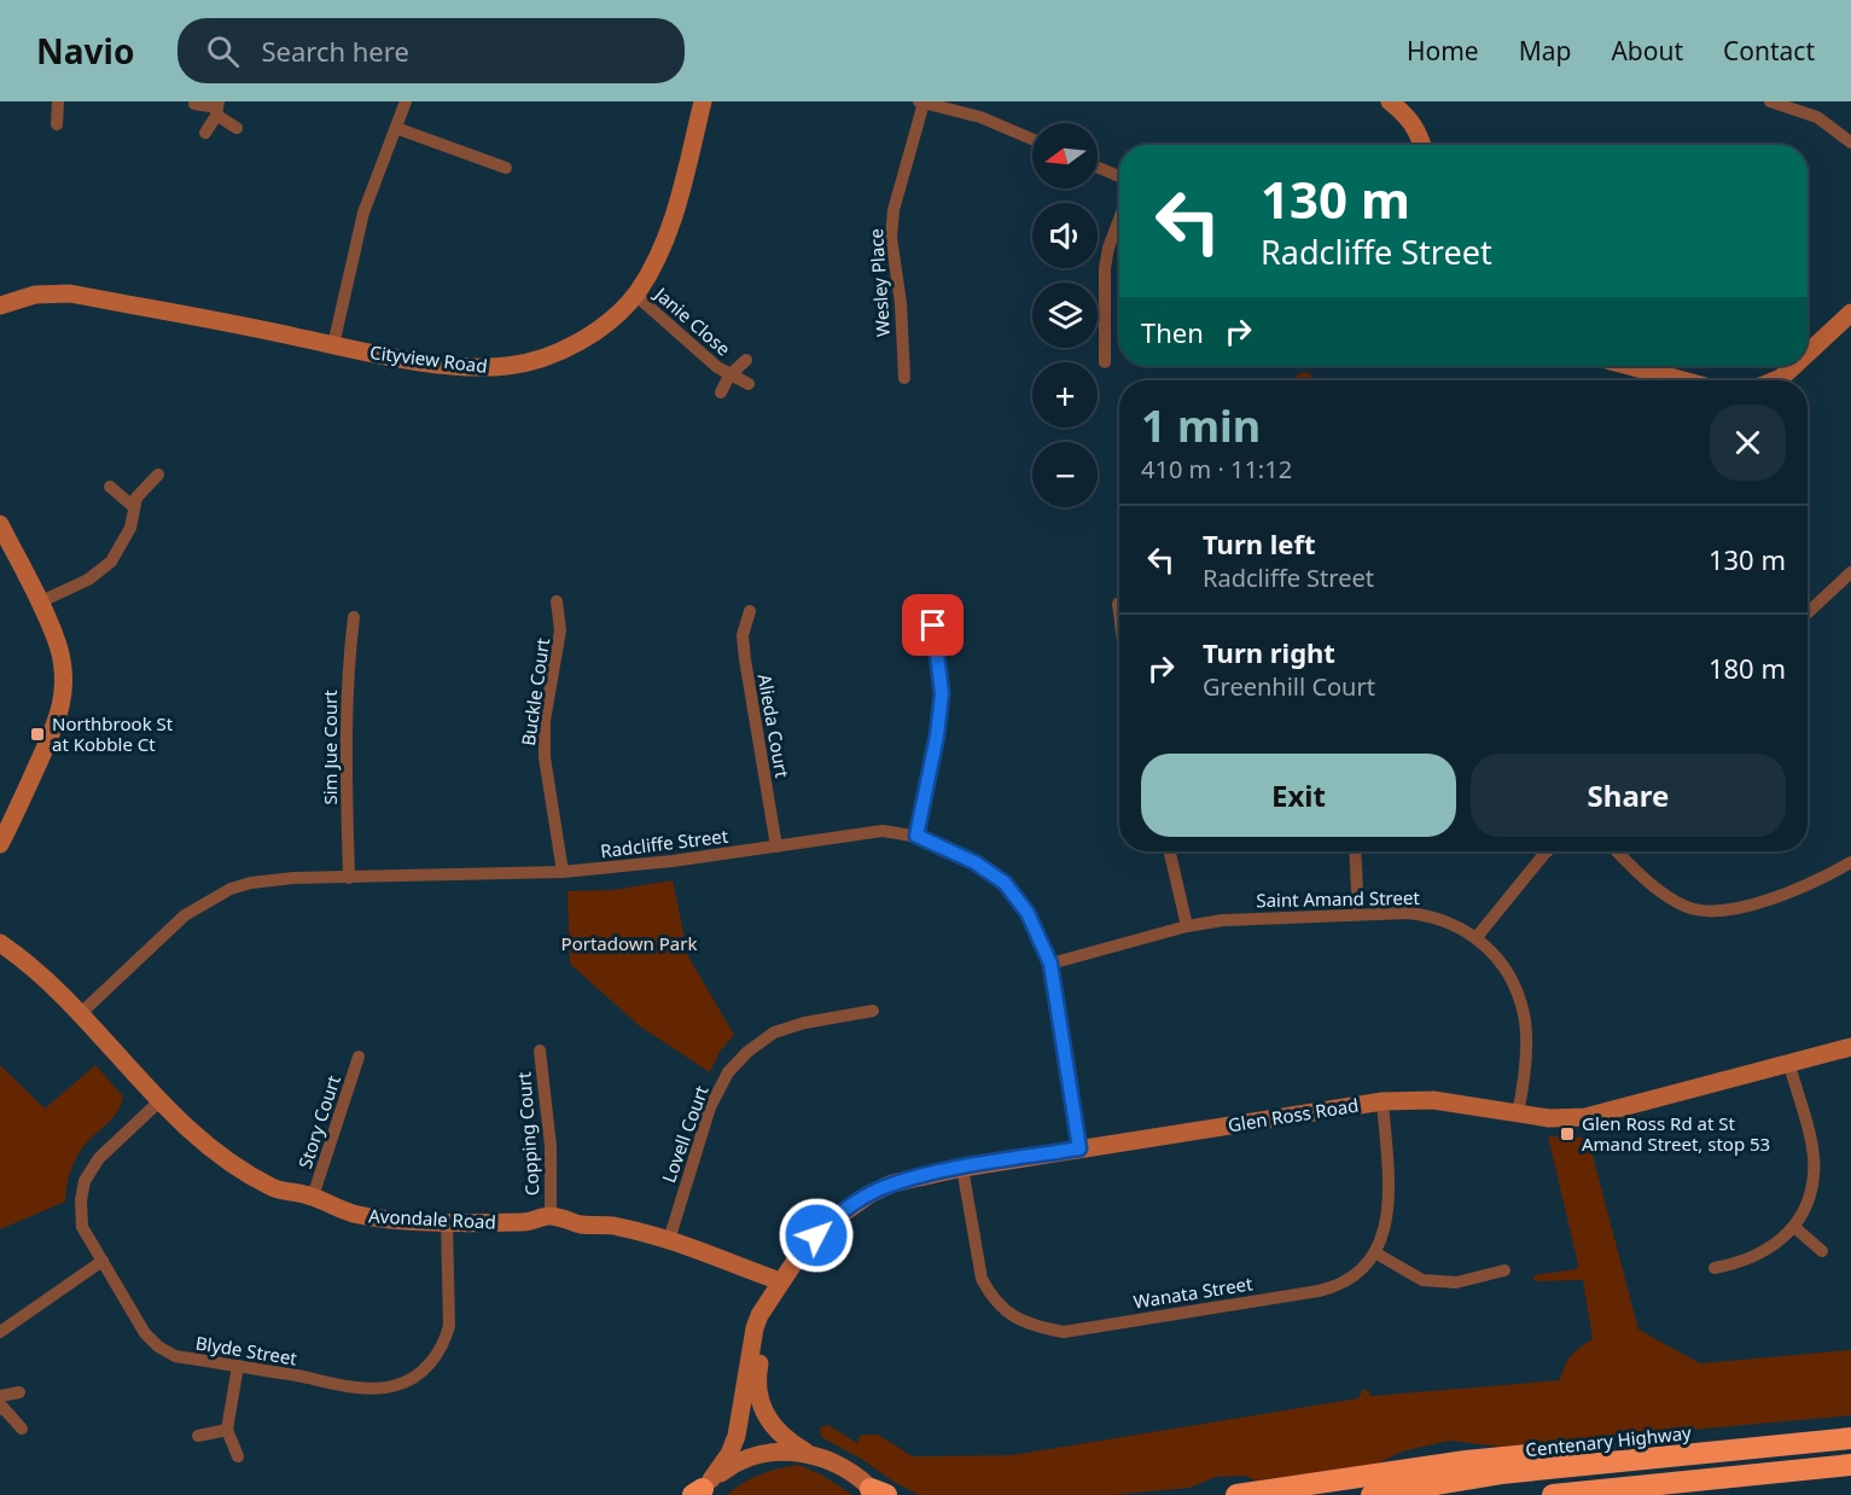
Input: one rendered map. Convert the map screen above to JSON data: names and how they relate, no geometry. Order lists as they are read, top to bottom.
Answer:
{
  "streets": {
    "highway": ["Centenary Highway"],
    "street": [
      "Wesley Place",
      "Janie Close",
      "Cityview Road",
      "Buckle Court",
      "Alieda Court",
      "Sim Jue Court",
      "Radcliffe Street",
      "Saint Amand Street",
      "Glen Ross Road",
      "Story Court",
      "Copping Court",
      "Lovell Court",
      "Avondale Road",
      "Wanata Street",
      "Blyde Street"
    ]
  },
  "crossings": [
    ["Janie Close", "Cityview Road"],
    ["Buckle Court", "Radcliffe Street"],
    ["Alieda Court", "Radcliffe Street"],
    ["Sim Jue Court", "Radcliffe Street"],
    ["Radcliffe Street", "Saint Amand Street"],
    ["Radcliffe Street", "Glen Ross Road"],
    ["Radcliffe Street", "Avondale Road"],
    ["Saint Amand Street", "Glen Ross Road"],
    ["Glen Ross Road", "Avondale Road"],
    ["Glen Ross Road", "Wanata Street"],
    ["Story Court", "Avondale Road"],
    ["Copping Court", "Avondale Road"],
    ["Lovell Court", "Avondale Road"],
    ["Avondale Road", "Blyde Street"]
  ],
  "parks": ["Portadown Park"],
  "places": {
    "transit": ["Northbrook St at Kobble Ct", "Glen Ross Rd at St Amand Street, stop 53"]
  },
  "north": "left",
  "page": {
    "header": "Navio",
    "search": "Search here",
    "nav": [
      "Home",
      "Map",
      "About",
      "Contact"
    ],
    "map_buttons": ["+", "−"],
    "turn": ["130 m", "Radcliffe Street"],
    "then": "Then",
    "heading": ["1 min", "410 m · 11:12"],
    "list": [
      {
        "name": "Turn left",
        "note": "Radcliffe Street",
        "value": "130 m"
      },
      {
        "name": "Turn right",
        "note": "Greenhill Court",
        "value": "180 m"
      }
    ],
    "buttons": ["Exit", "Share"]
  }
}
